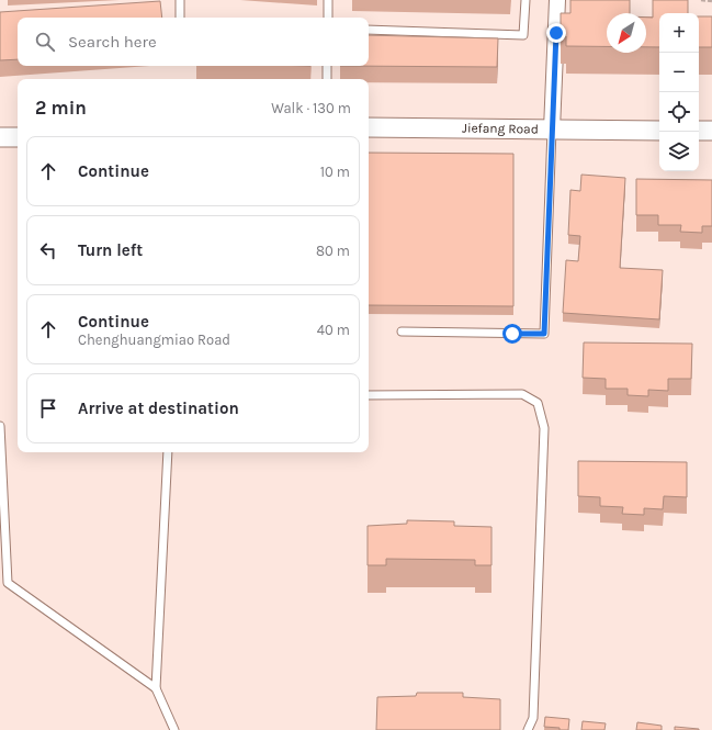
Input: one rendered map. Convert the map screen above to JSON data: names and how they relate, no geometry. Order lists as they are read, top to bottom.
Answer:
{
  "streets": {
    "street": ["Jiefang Road"]
  },
  "north": "bottom left",
  "page": {
    "map_buttons": ["+", "−"],
    "search": "Search here",
    "heading": ["2 min", "Walk · 130 m"],
    "list": [
      ["Continue", "10 m"],
      ["Turn left", "80 m"],
      ["Continue", "Chenghuangmiao Road", "40 m"],
      "Arrive at destination"
    ]
  }
}
